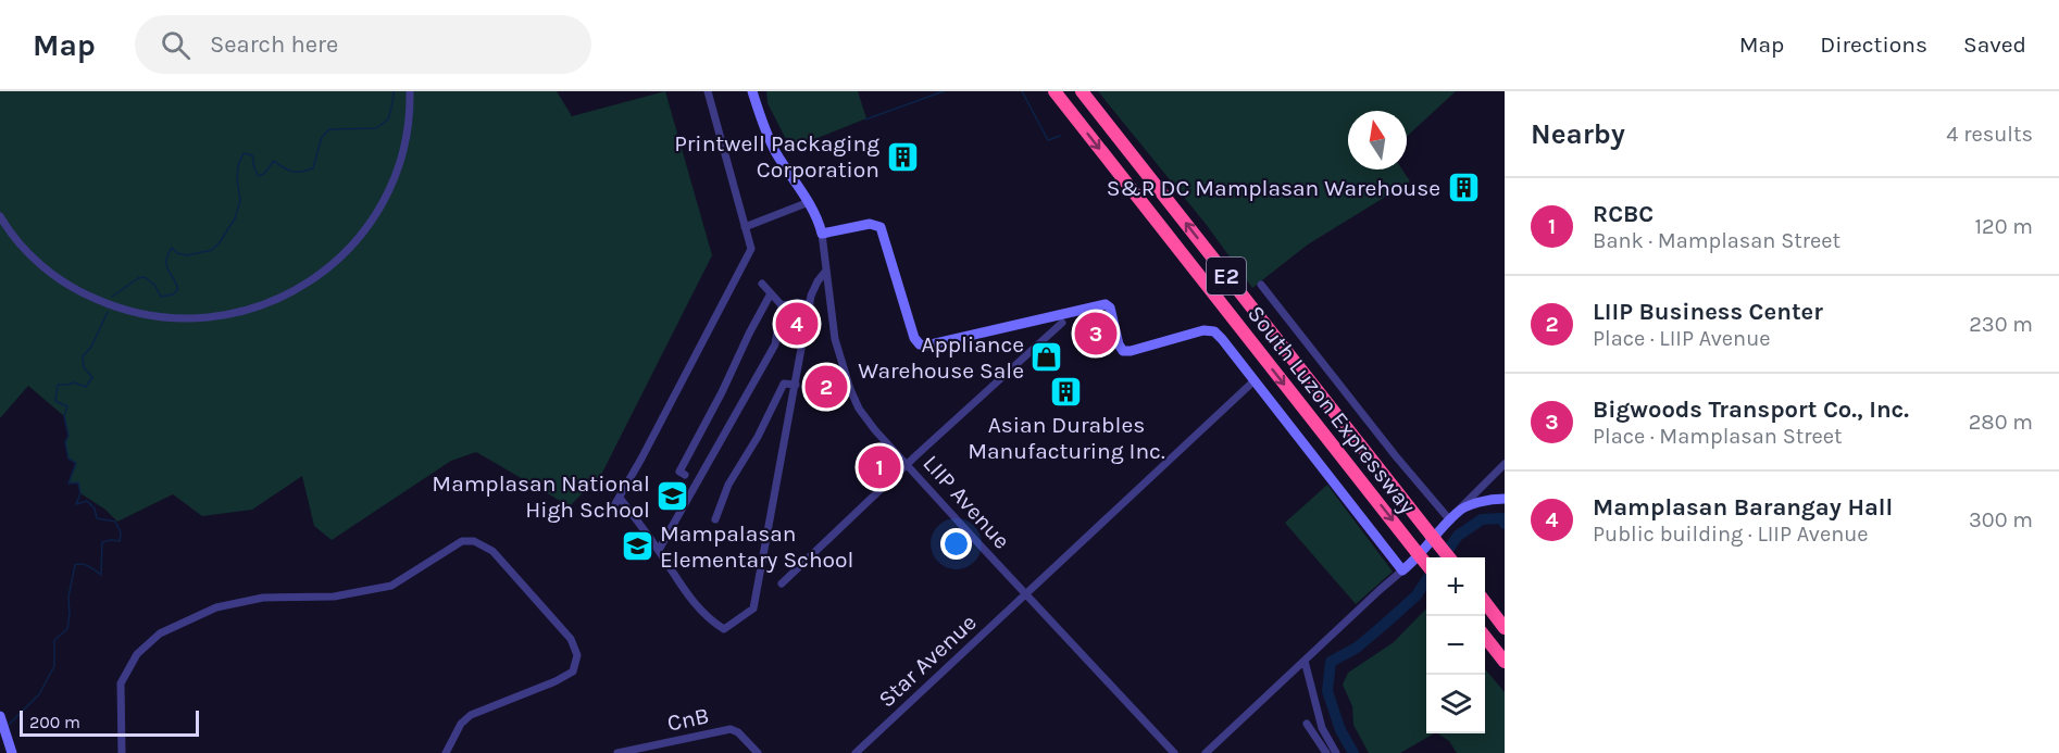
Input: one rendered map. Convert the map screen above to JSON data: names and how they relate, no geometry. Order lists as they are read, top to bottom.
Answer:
{
  "streets": {
    "highway": ["E2", "South Luzon Expressway"],
    "street": ["LIIP Avenue", "Star Avenue", "CnB"]
  },
  "crossings": [
    ["LIIP Avenue", "Star Avenue"]
  ],
  "places": {
    "building": ["Printwell Packaging Corporation", "S&R DC Mamplasan Warehouse", "Asian Durables Manufacturing Inc."],
    "shop": ["Appliance Warehouse Sale"],
    "school or university": ["Mamplasan National High School", "Mampalasan Elementary School"]
  },
  "scale_bar": "200 m",
  "north": "top",
  "page": {
    "header": "Map",
    "search": "Search here",
    "nav": ["Map", "Directions", "Saved"],
    "heading": ["Nearby", "4 results"],
    "list": [
      {
        "mark": "1",
        "name": "RCBC",
        "note": "Bank · Mamplasan Street",
        "value": "120 m"
      },
      {
        "mark": "2",
        "name": "LIIP Business Center",
        "note": "Place · LIIP Avenue",
        "value": "230 m"
      },
      {
        "mark": "3",
        "name": "Bigwoods Transport Co., Inc.",
        "note": "Place · Mamplasan Street",
        "value": "280 m"
      },
      {
        "mark": "4",
        "name": "Mamplasan Barangay Hall",
        "note": "Public building · LIIP Avenue",
        "value": "300 m"
      }
    ],
    "pins": [
      "4",
      "3",
      "2",
      "1"
    ],
    "map_buttons": ["+", "−"],
    "scale": "200 m"
  }
}
